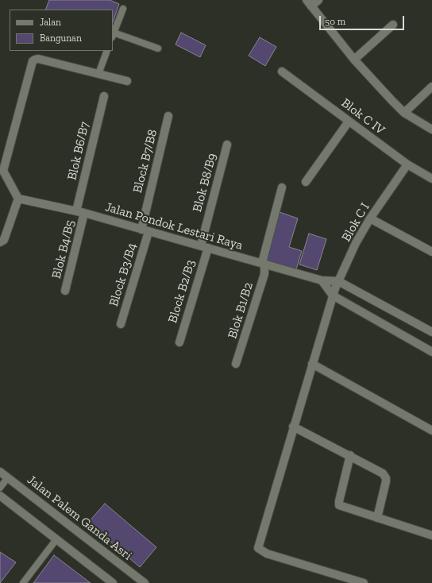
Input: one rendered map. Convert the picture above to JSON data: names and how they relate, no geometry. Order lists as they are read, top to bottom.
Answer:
{
  "streets": {
    "street": [
      "Blok C IV",
      "Blok B6/B7",
      "Block B7/B8",
      "Blok B8/B9",
      "Blok C I",
      "Jalan Pondok Lestari Raya",
      "Blok B4/B5",
      "Block B3/B4",
      "Block B2/B3",
      "Blok B1/B2",
      "Jalan Palem Ganda Asri"
    ]
  },
  "crossings": [
    ["Blok C IV", "Blok C I"],
    ["Blok B6/B7", "Jalan Pondok Lestari Raya"],
    ["Blok B6/B7", "Blok B4/B5"],
    ["Block B7/B8", "Jalan Pondok Lestari Raya"],
    ["Block B7/B8", "Block B3/B4"],
    ["Blok B8/B9", "Jalan Pondok Lestari Raya"],
    ["Blok B8/B9", "Block B2/B3"],
    ["Blok C I", "Jalan Pondok Lestari Raya"],
    ["Jalan Pondok Lestari Raya", "Blok B4/B5"],
    ["Jalan Pondok Lestari Raya", "Block B3/B4"],
    ["Jalan Pondok Lestari Raya", "Block B2/B3"],
    ["Jalan Pondok Lestari Raya", "Blok B1/B2"]
  ],
  "legend": ["Jalan", "Bangunan"],
  "scale_bar": "50 m"
}
